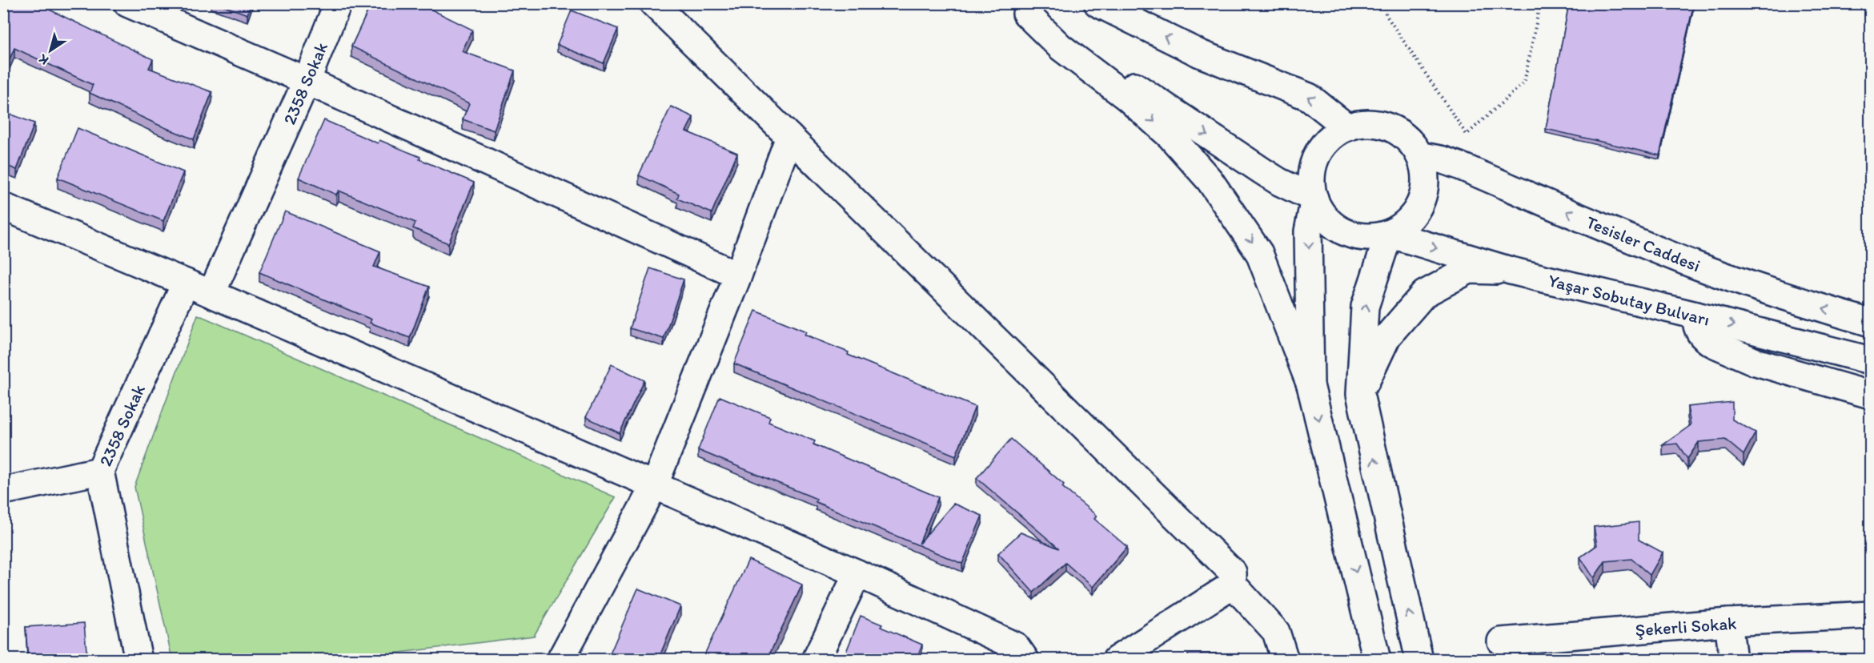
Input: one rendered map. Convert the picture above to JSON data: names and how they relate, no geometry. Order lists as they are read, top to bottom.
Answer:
{
  "streets": {
    "street": [
      "2358 Sokak",
      "Tesisler Caddesi",
      "Yaşar Sobutay Bulvarı",
      "Şekerli Sokak"
    ]
  },
  "crossings": [
    ["Tesisler Caddesi", "Yaşar Sobutay Bulvarı"]
  ],
  "north": "bottom left"
}
